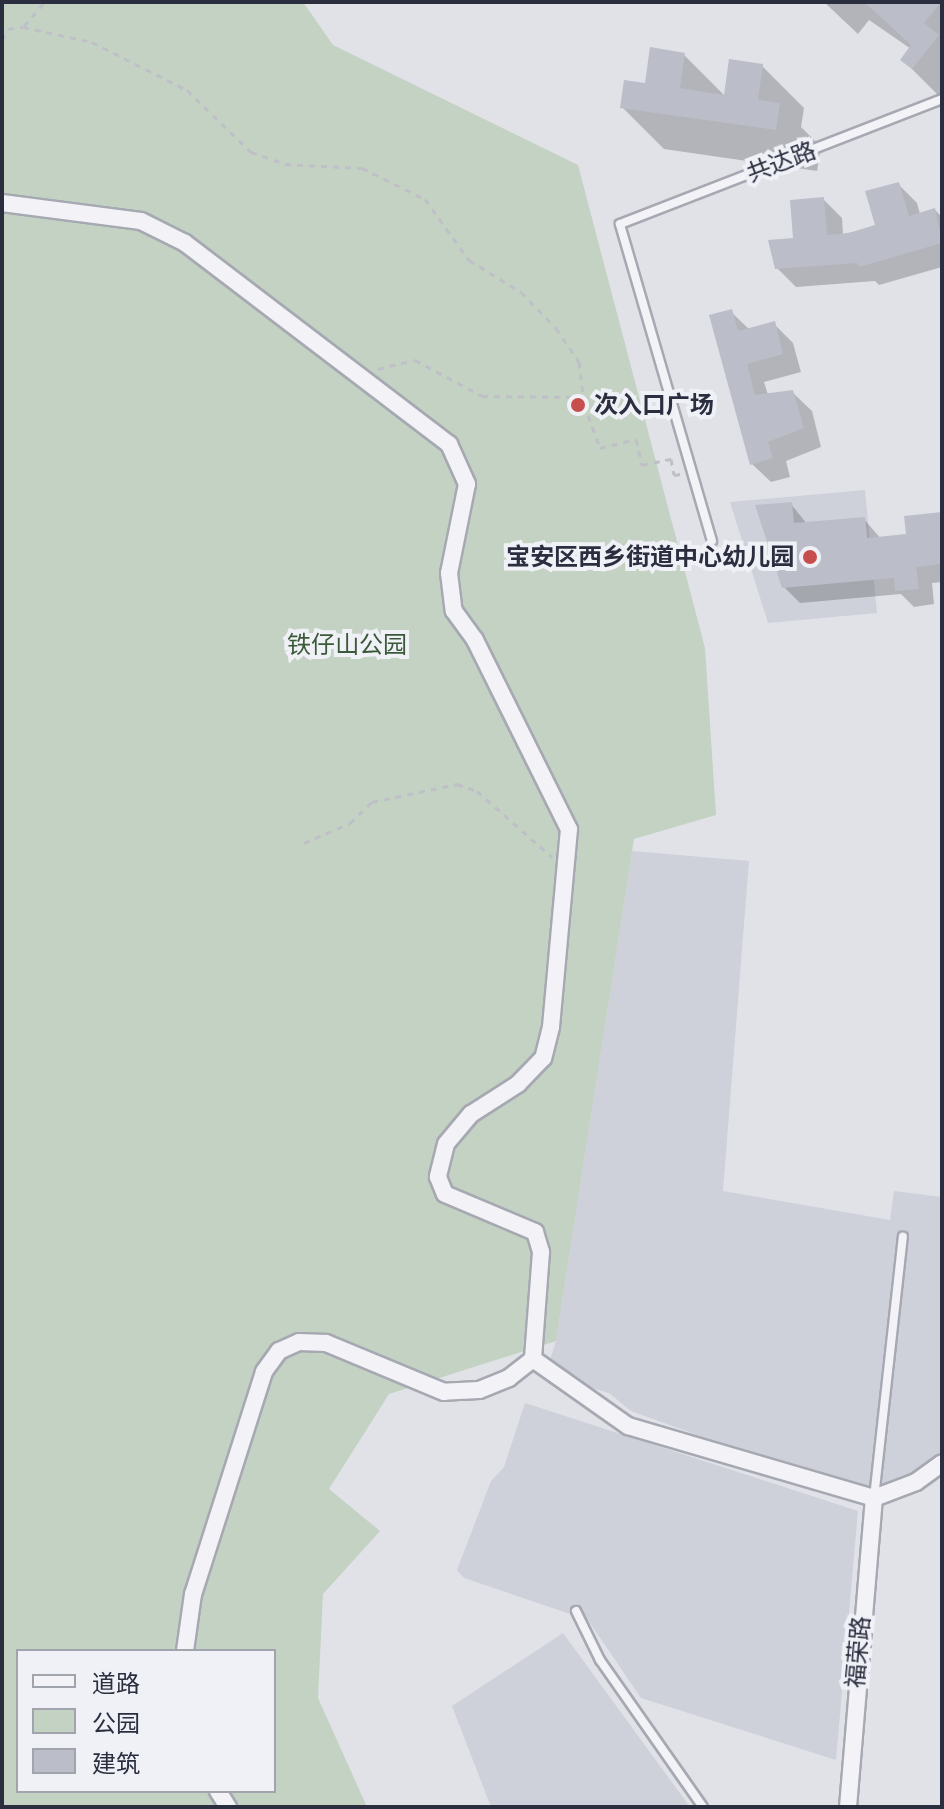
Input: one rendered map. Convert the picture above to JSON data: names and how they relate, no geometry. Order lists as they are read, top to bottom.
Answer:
{
  "streets": {
    "street": ["福荣路"],
    "lane": ["共达路"]
  },
  "parks": ["铁仔山公园"],
  "places": ["次入口广场", "宝安区西乡街道中心幼儿园"],
  "legend": ["道路", "公园", "建筑"]
}
